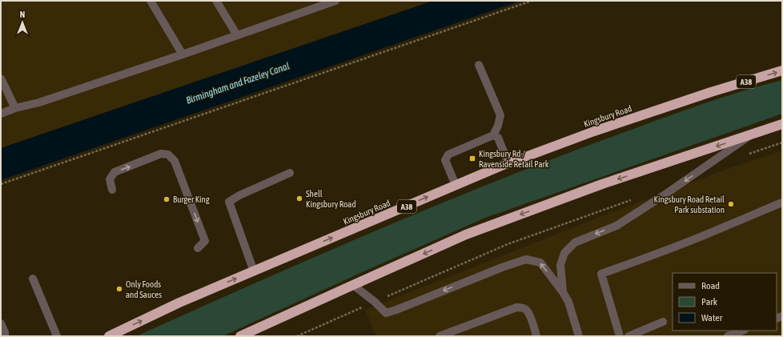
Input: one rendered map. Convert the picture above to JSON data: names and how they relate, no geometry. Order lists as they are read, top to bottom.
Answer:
{
  "streets": {
    "highway": ["A38", "Kingsbury Road"]
  },
  "water": ["Birmingham and Fazeley Canal"],
  "places": {
    "transit": ["Kingsbury Rd / Ravenside Retail Park"],
    "other": [
      "Shell Kingsbury Road",
      "Burger King",
      "Kingsbury Road Retail Park substation",
      "Only Foods and Sauces"
    ]
  },
  "legend": ["Road", "Park", "Water"],
  "north": "top"
}
